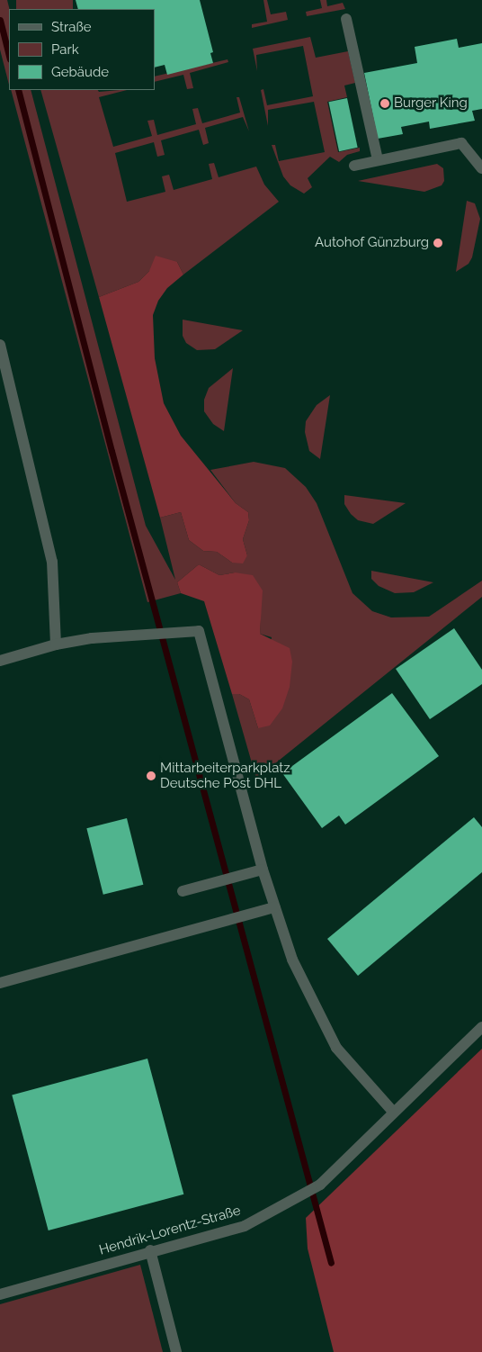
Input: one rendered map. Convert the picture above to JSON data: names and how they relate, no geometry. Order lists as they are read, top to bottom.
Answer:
{
  "streets": {
    "street": ["Hendrik-Lorentz-Straße"]
  },
  "places": ["Burger King", "Autohof Günzburg", "Mittarbeiterparkplatz Deutsche Post DHL"],
  "legend": ["Straße", "Park", "Gebäude"]
}
